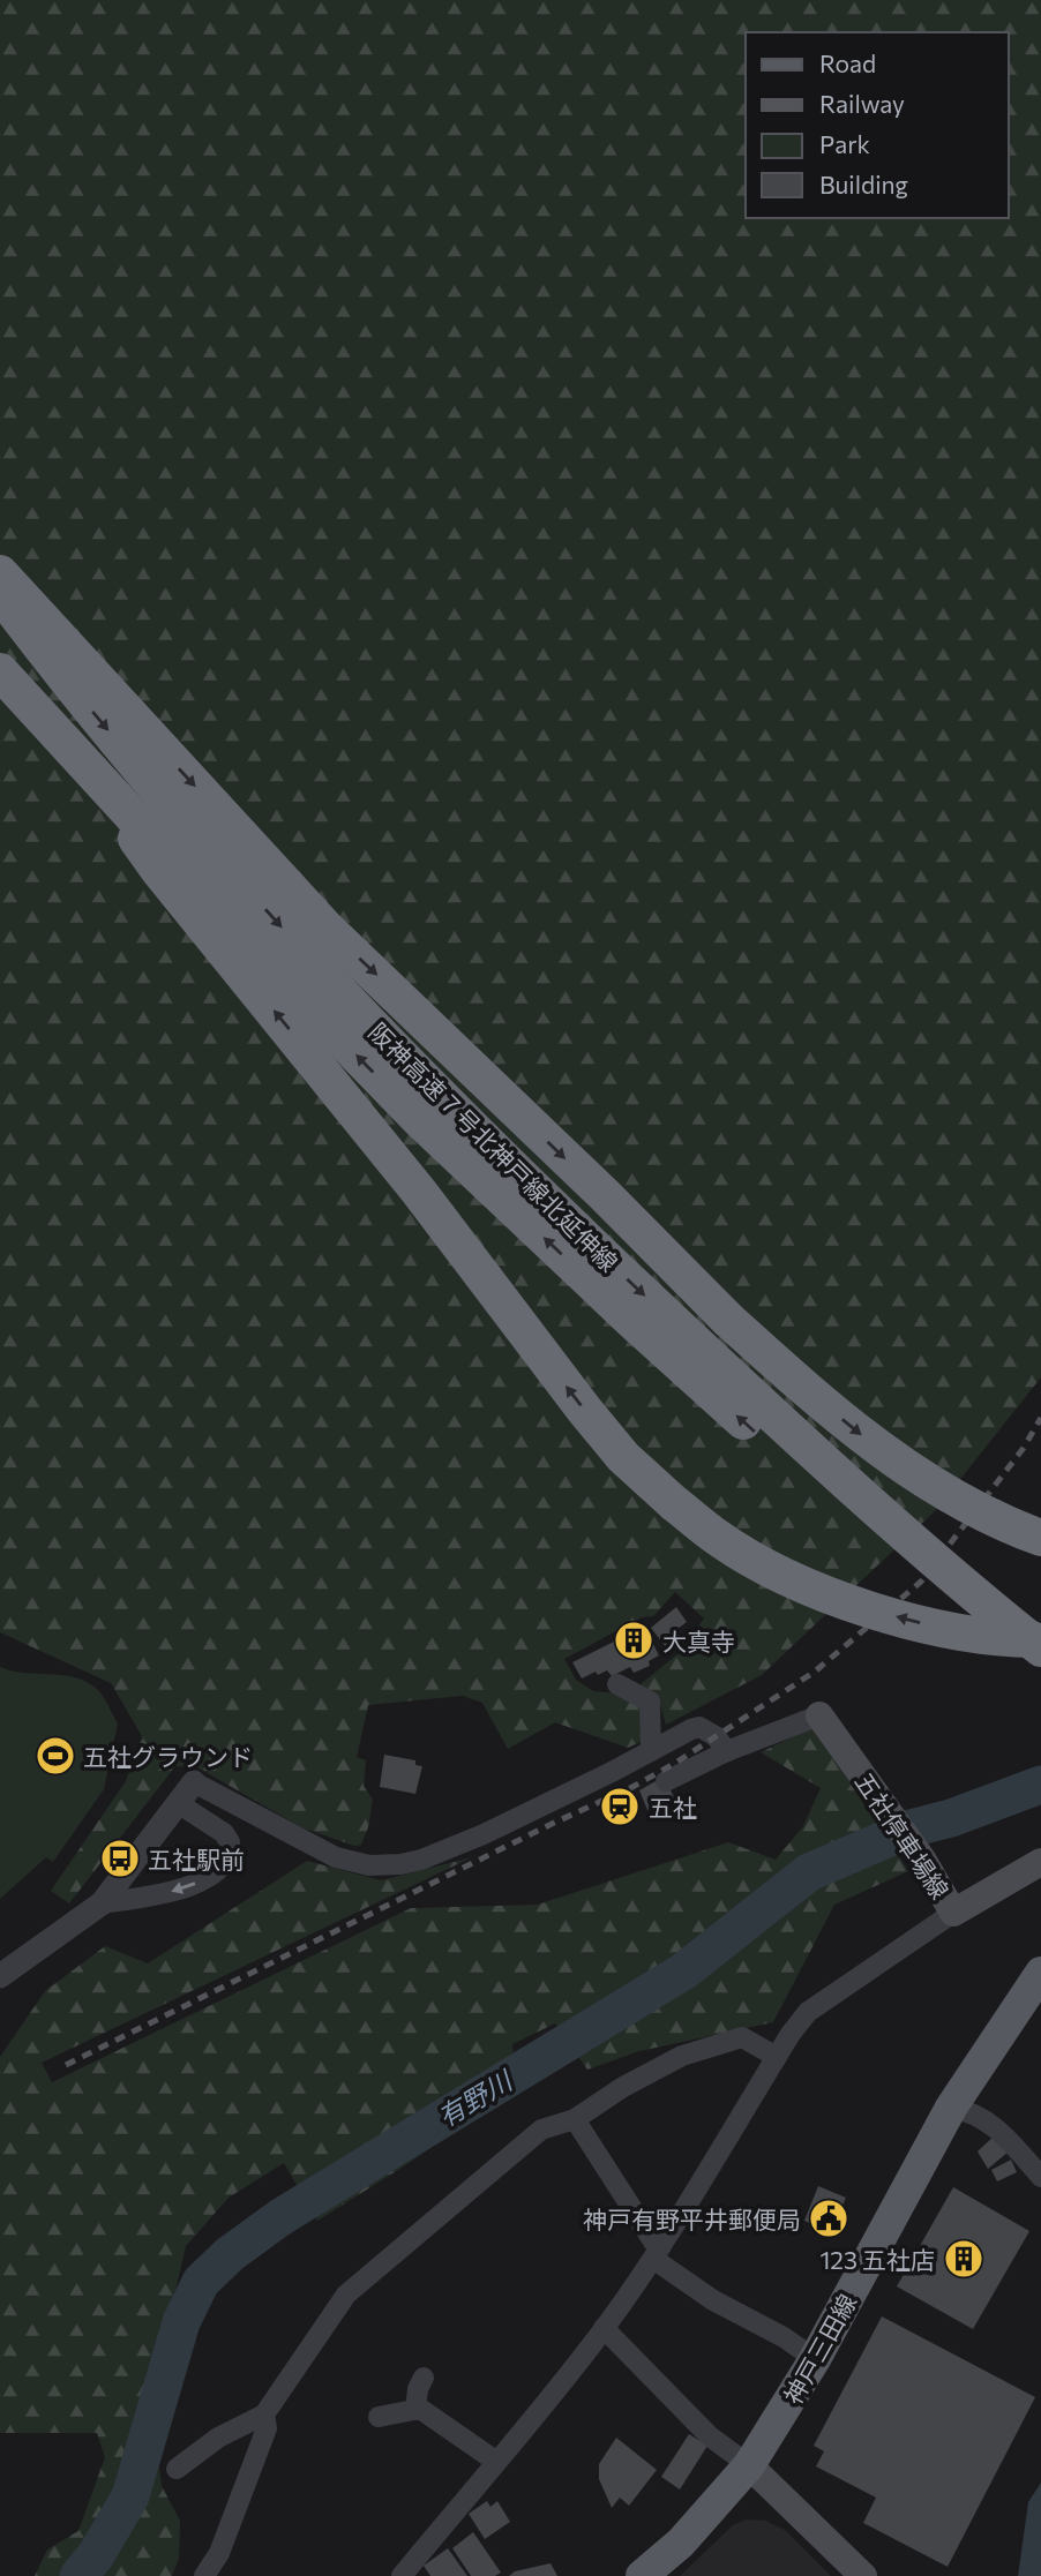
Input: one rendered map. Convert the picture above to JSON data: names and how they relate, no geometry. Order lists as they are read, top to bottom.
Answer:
{
  "streets": {
    "highway": ["阪神高速７号北神戸線北延伸線"],
    "main road": ["五社停車場線", "神戸三田線"]
  },
  "water": ["有野川"],
  "places": {
    "building": ["大真寺", "123 五社店"],
    "sports": ["五社グラウンド"],
    "station": ["五社"],
    "bus stop": ["五社駅前"],
    "public building": ["神戸有野平井郵便局"]
  },
  "legend": [
    "Road",
    "Railway",
    "Park",
    "Building"
  ]
}
